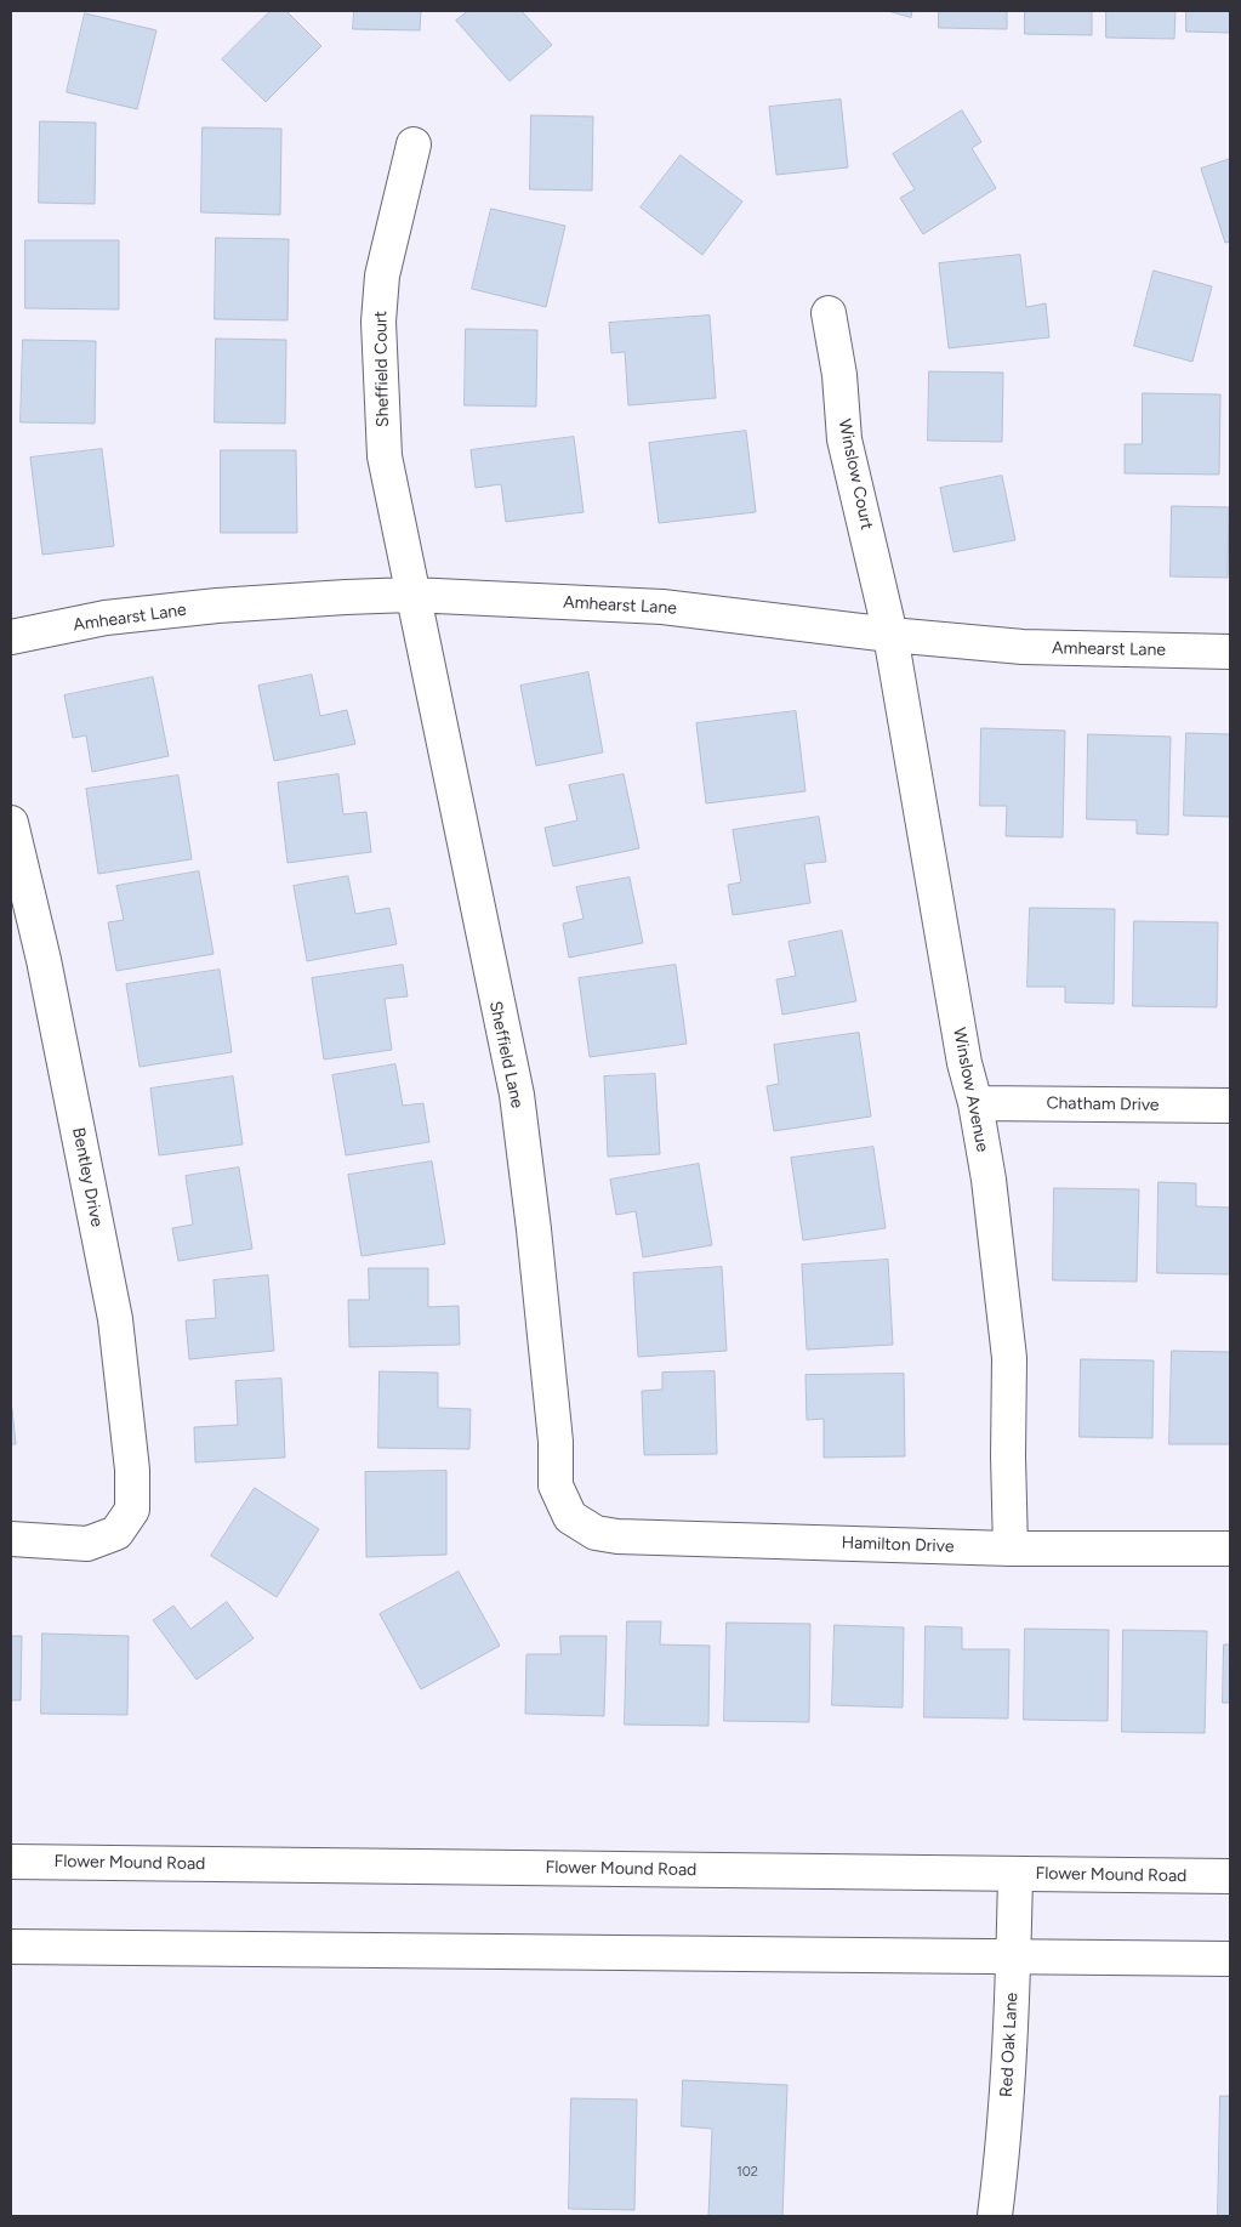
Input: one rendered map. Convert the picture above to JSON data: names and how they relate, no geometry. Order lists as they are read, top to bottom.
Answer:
{
  "streets": {
    "street": [
      "Sheffield Court",
      "Winslow Court",
      "Amhearst Lane",
      "Sheffield Lane",
      "Winslow Avenue",
      "Chatham Drive",
      "Bentley Drive",
      "Hamilton Drive",
      "Flower Mound Road",
      "Red Oak Lane"
    ]
  },
  "crossings": [
    ["Sheffield Court", "Amhearst Lane"],
    ["Sheffield Court", "Sheffield Lane"],
    ["Winslow Court", "Amhearst Lane"],
    ["Winslow Court", "Winslow Avenue"],
    ["Amhearst Lane", "Sheffield Lane"],
    ["Amhearst Lane", "Winslow Avenue"],
    ["Sheffield Lane", "Hamilton Drive"],
    ["Winslow Avenue", "Chatham Drive"],
    ["Winslow Avenue", "Hamilton Drive"],
    ["Flower Mound Road", "Red Oak Lane"]
  ],
  "house_numbers": ["102"]
}
